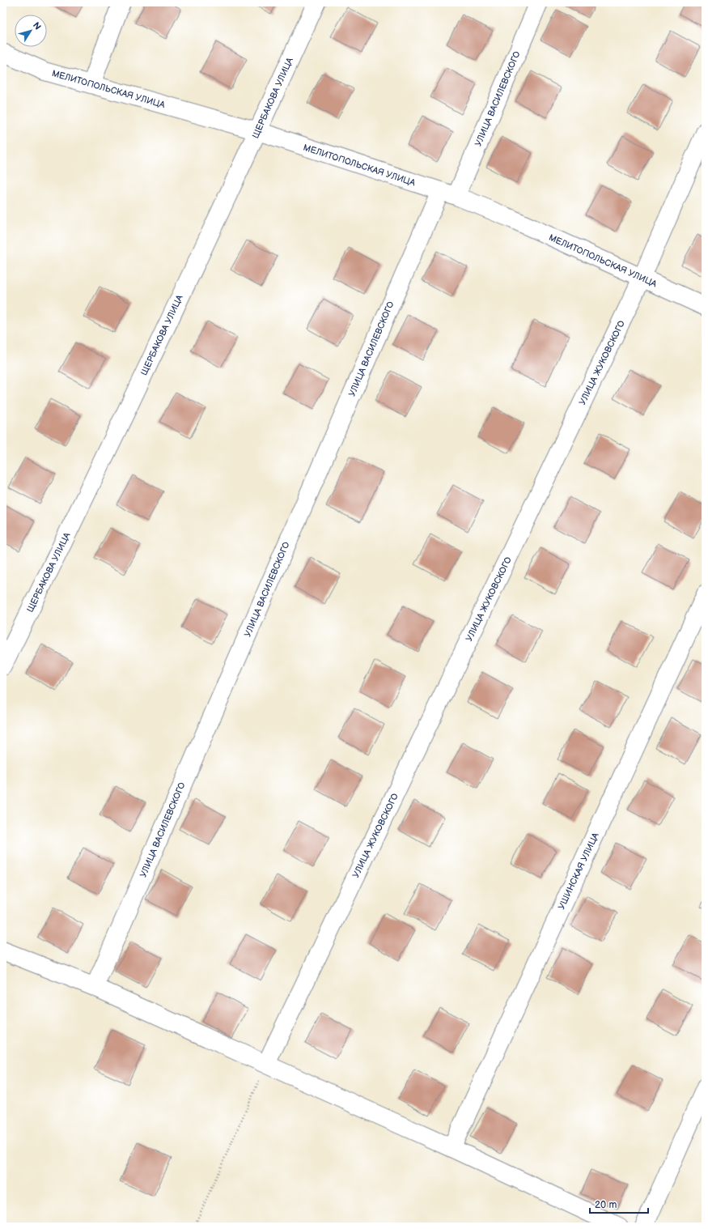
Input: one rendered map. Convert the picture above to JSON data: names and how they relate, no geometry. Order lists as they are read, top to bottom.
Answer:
{
  "streets": {
    "street": [
      "МЕЛИТОПОЛЬСКАЯ УЛИЦА",
      "ЩЕРБАКОВА УЛИЦА",
      "УЛИЦА ВАСИЛЕВСКОГО",
      "УЛИЦА ЖУКОВСКОГО",
      "УШИНСКАЯ УЛИЦА"
    ]
  },
  "crossings": [
    ["МЕЛИТОПОЛЬСКАЯ УЛИЦА", "ЩЕРБАКОВА УЛИЦА"],
    ["МЕЛИТОПОЛЬСКАЯ УЛИЦА", "УЛИЦА ВАСИЛЕВСКОГО"],
    ["МЕЛИТОПОЛЬСКАЯ УЛИЦА", "УЛИЦА ЖУКОВСКОГО"]
  ],
  "scale_bar": "20 m",
  "north": "top right"
}
